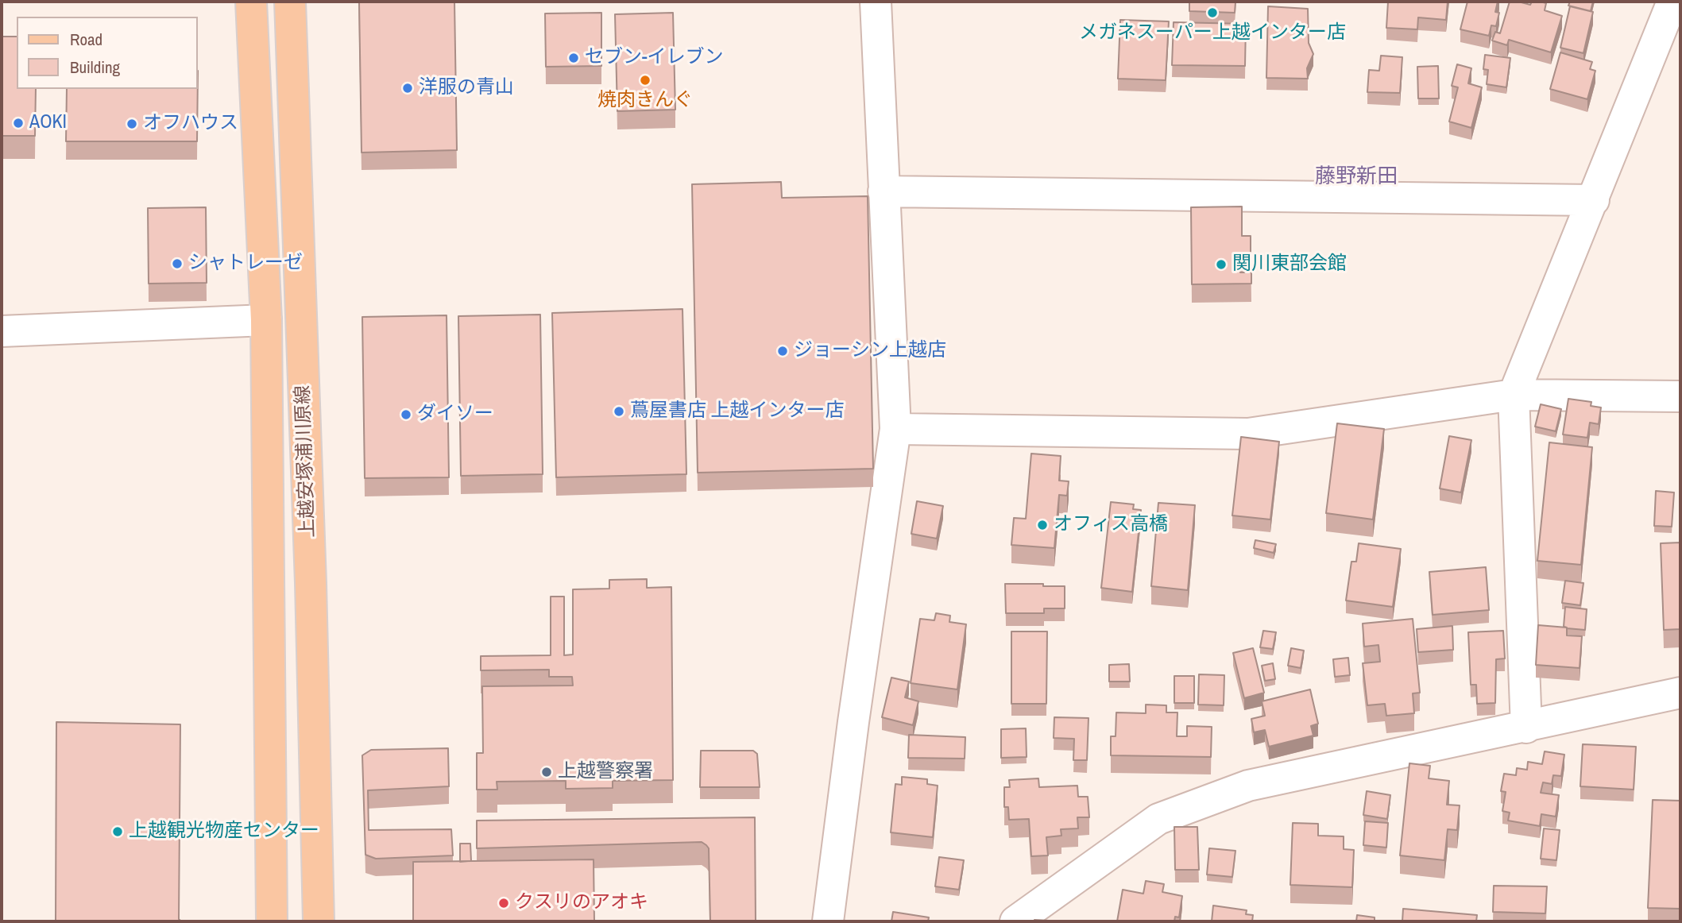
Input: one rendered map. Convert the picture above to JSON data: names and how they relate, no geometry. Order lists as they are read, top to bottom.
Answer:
{
  "streets": {
    "main road": ["上越安塚浦川原線"]
  },
  "districts": ["藤野新田"],
  "places": [
    "メガネスーパー上越インター店",
    "セブン-イレブン",
    "焼肉きんぐ",
    "洋服の青山",
    "AOKI",
    "オフハウス",
    "シャトレーゼ",
    "関川東部会館",
    "ジョーシン上越店",
    "蔦屋書店 上越インター店",
    "ダイソー",
    "オフィス高橋",
    "上越警察署",
    "上越観光物産センター",
    "クスリのアオキ"
  ],
  "legend": ["Road", "Building"]
}
